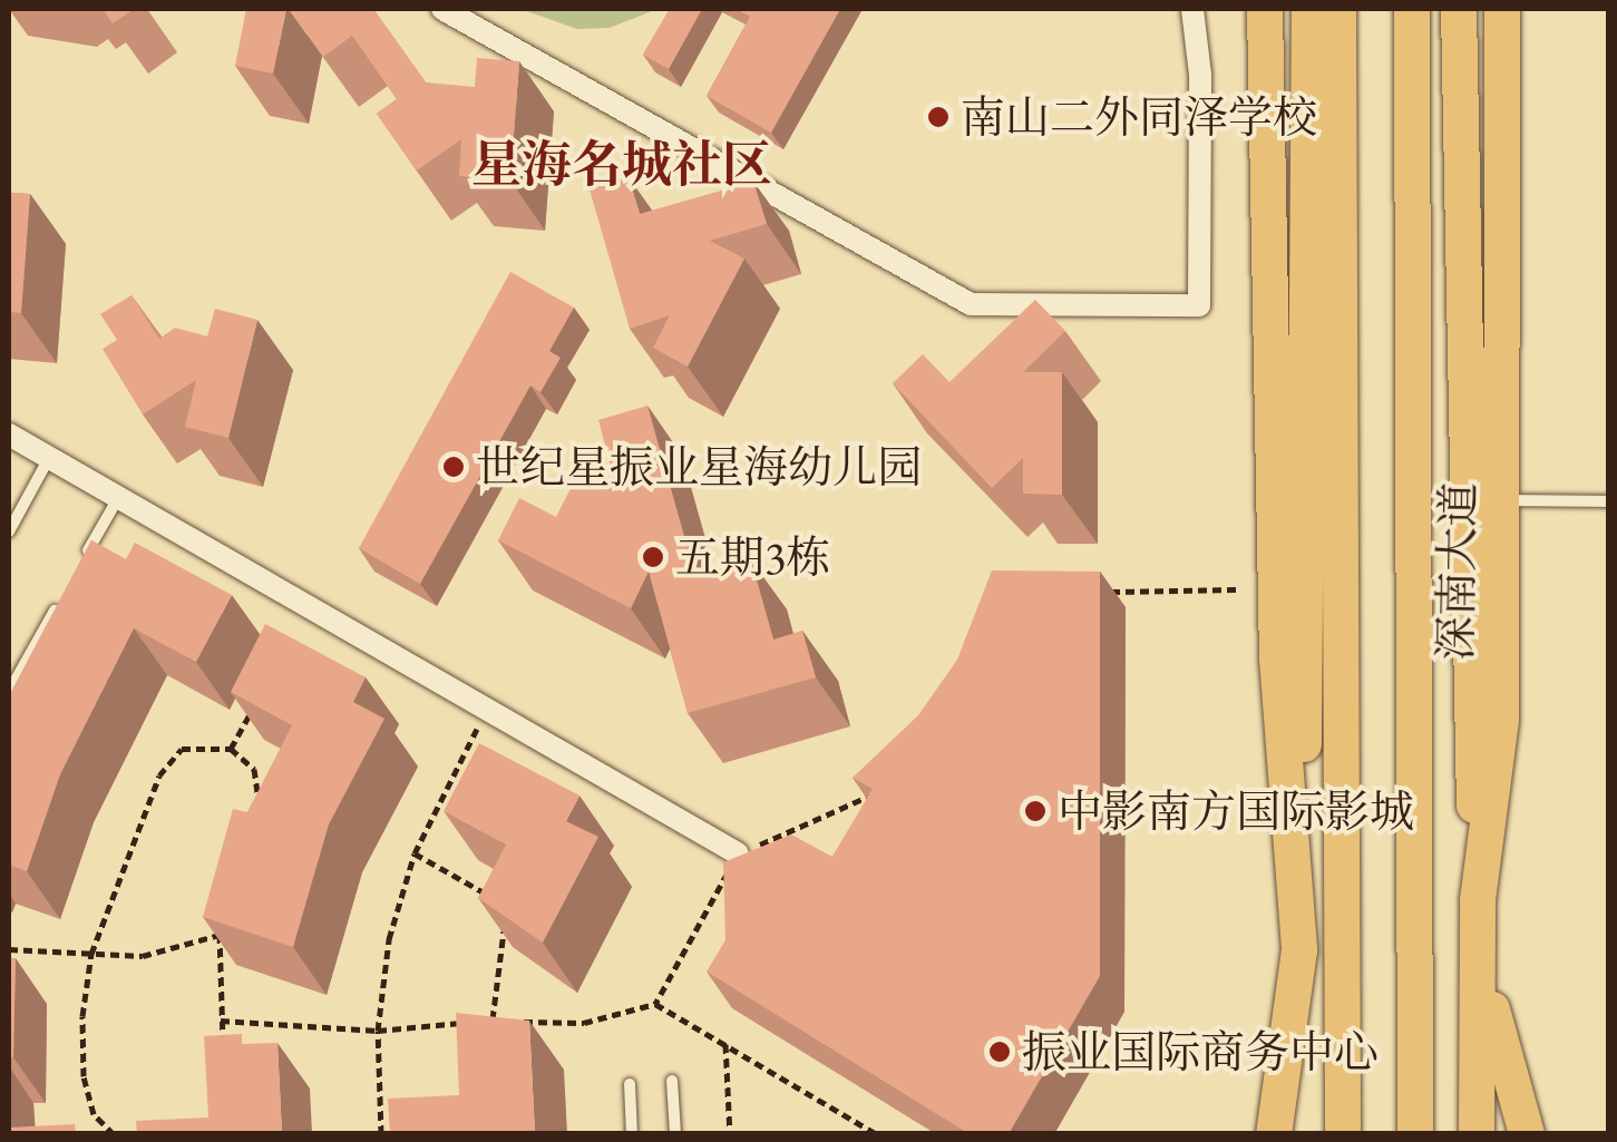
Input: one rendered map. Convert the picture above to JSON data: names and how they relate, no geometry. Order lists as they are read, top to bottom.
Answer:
{
  "streets": {
    "main road": ["深南大道"]
  },
  "districts": ["星海名城社区"],
  "places": [
    "南山二外同泽学校",
    "世纪星振业星海幼儿园",
    "五期3栋",
    "中影南方国际影城",
    "振业国际商务中心"
  ]
}
